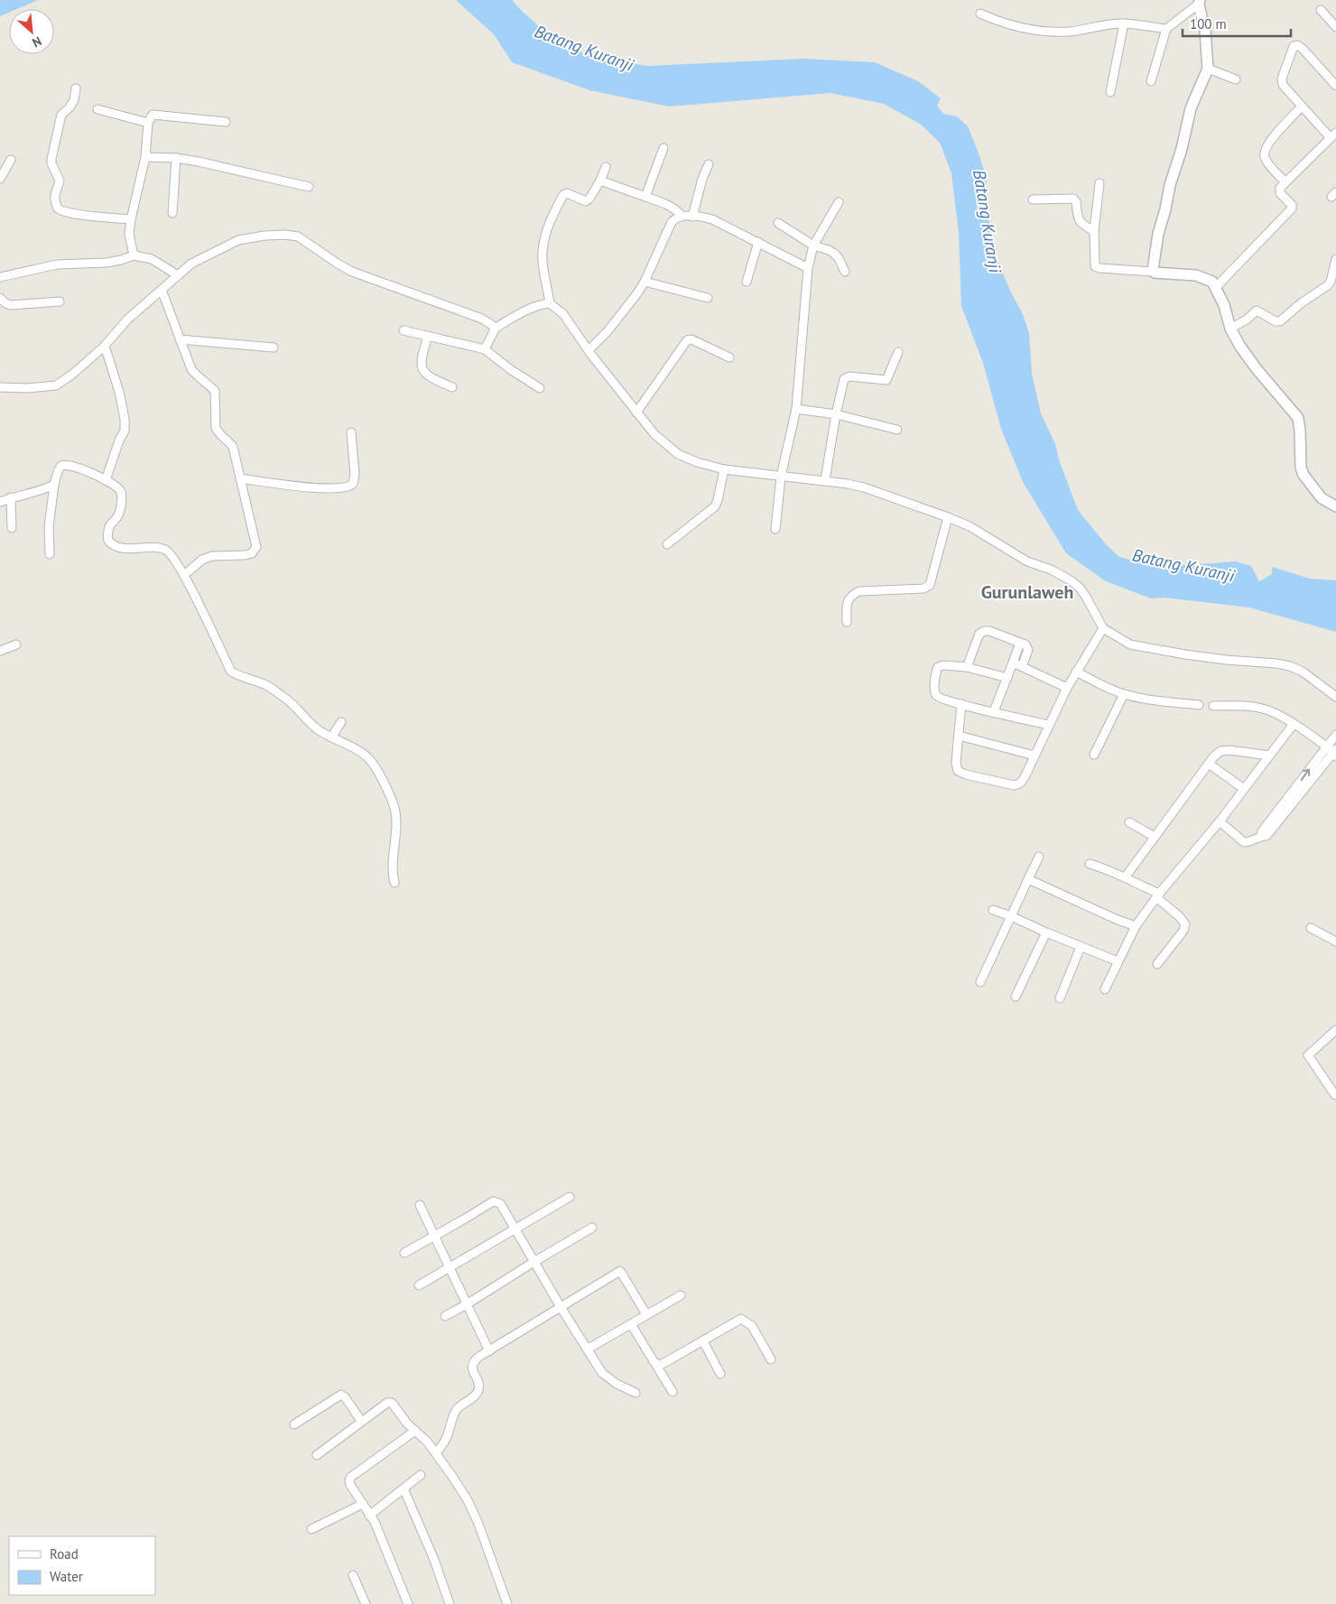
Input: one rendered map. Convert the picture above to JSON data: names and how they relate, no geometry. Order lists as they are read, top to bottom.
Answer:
{
  "districts": ["Gurunlaweh"],
  "water": ["Batang Kuranji"],
  "legend": ["Road", "Water"],
  "scale_bar": "100 m",
  "north": "bottom right"
}
